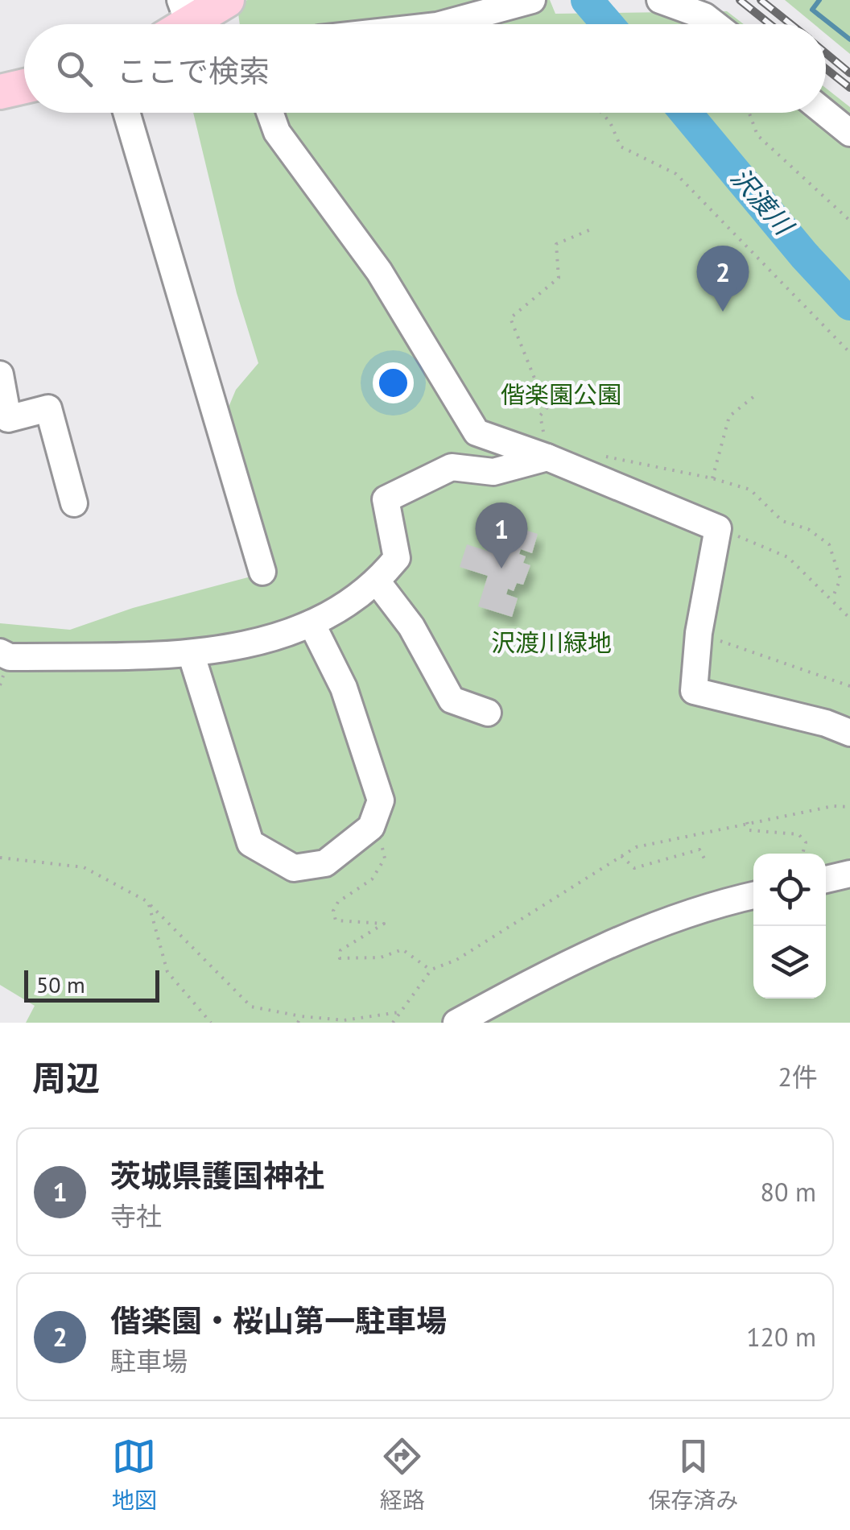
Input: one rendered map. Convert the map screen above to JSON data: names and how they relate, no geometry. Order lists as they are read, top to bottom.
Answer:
{
  "water": ["沢渡川"],
  "parks": ["偕楽園公園", "沢渡川緑地"],
  "scale_bar": "50 m",
  "page": {
    "search": "ここで検索",
    "pins": ["2", "1"],
    "scale": "50 m",
    "heading": ["周辺", "2件"],
    "list": [
      {
        "mark": "1",
        "name": "茨城県護国神社",
        "note": "寺社",
        "value": "80 m"
      },
      {
        "mark": "2",
        "name": "偕楽園・桜山第一駐車場",
        "note": "駐車場",
        "value": "120 m"
      }
    ],
    "nav": ["地図", "経路", "保存済み"]
  }
}
